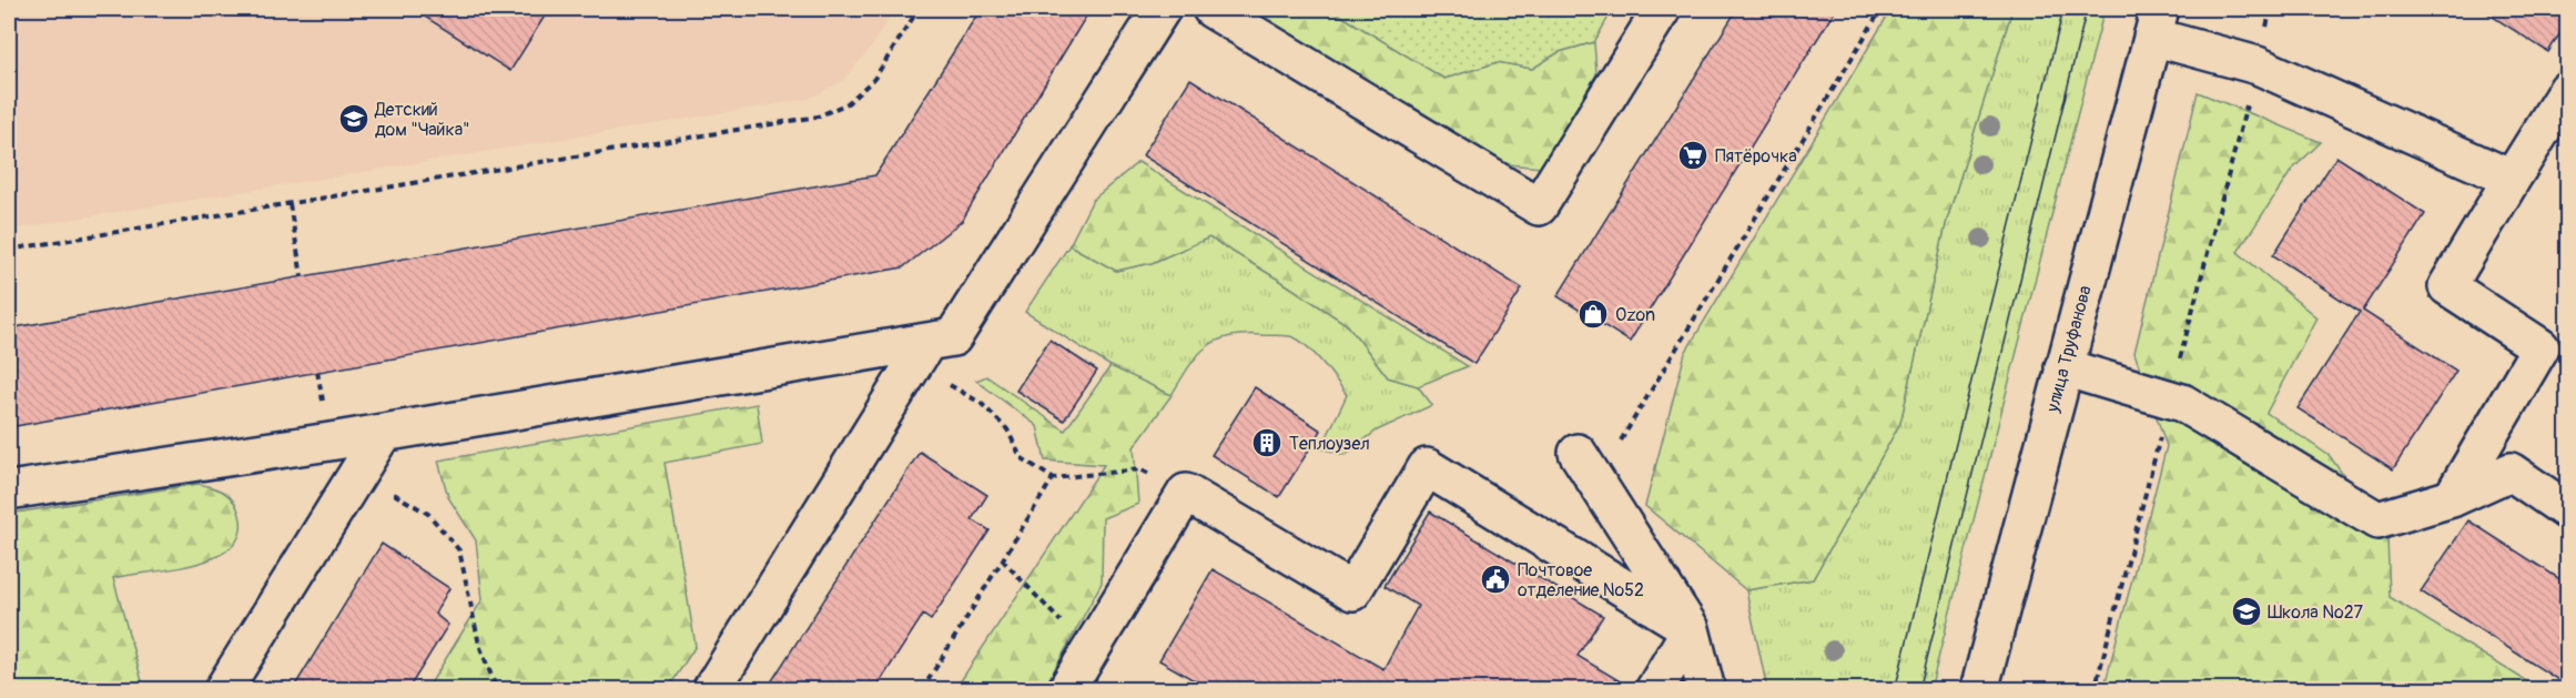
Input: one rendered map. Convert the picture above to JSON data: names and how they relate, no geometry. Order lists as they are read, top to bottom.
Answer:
{
  "streets": {
    "street": ["улица Труфанова"]
  },
  "places": {
    "school or university": ["Детский дом \"Чайка\"", "Школа №27"],
    "supermarket": ["Пятёрочка"],
    "shop": ["Ozon"],
    "building": ["Теплоузел"],
    "public building": ["Почтовое отделение №52"]
  }
}
